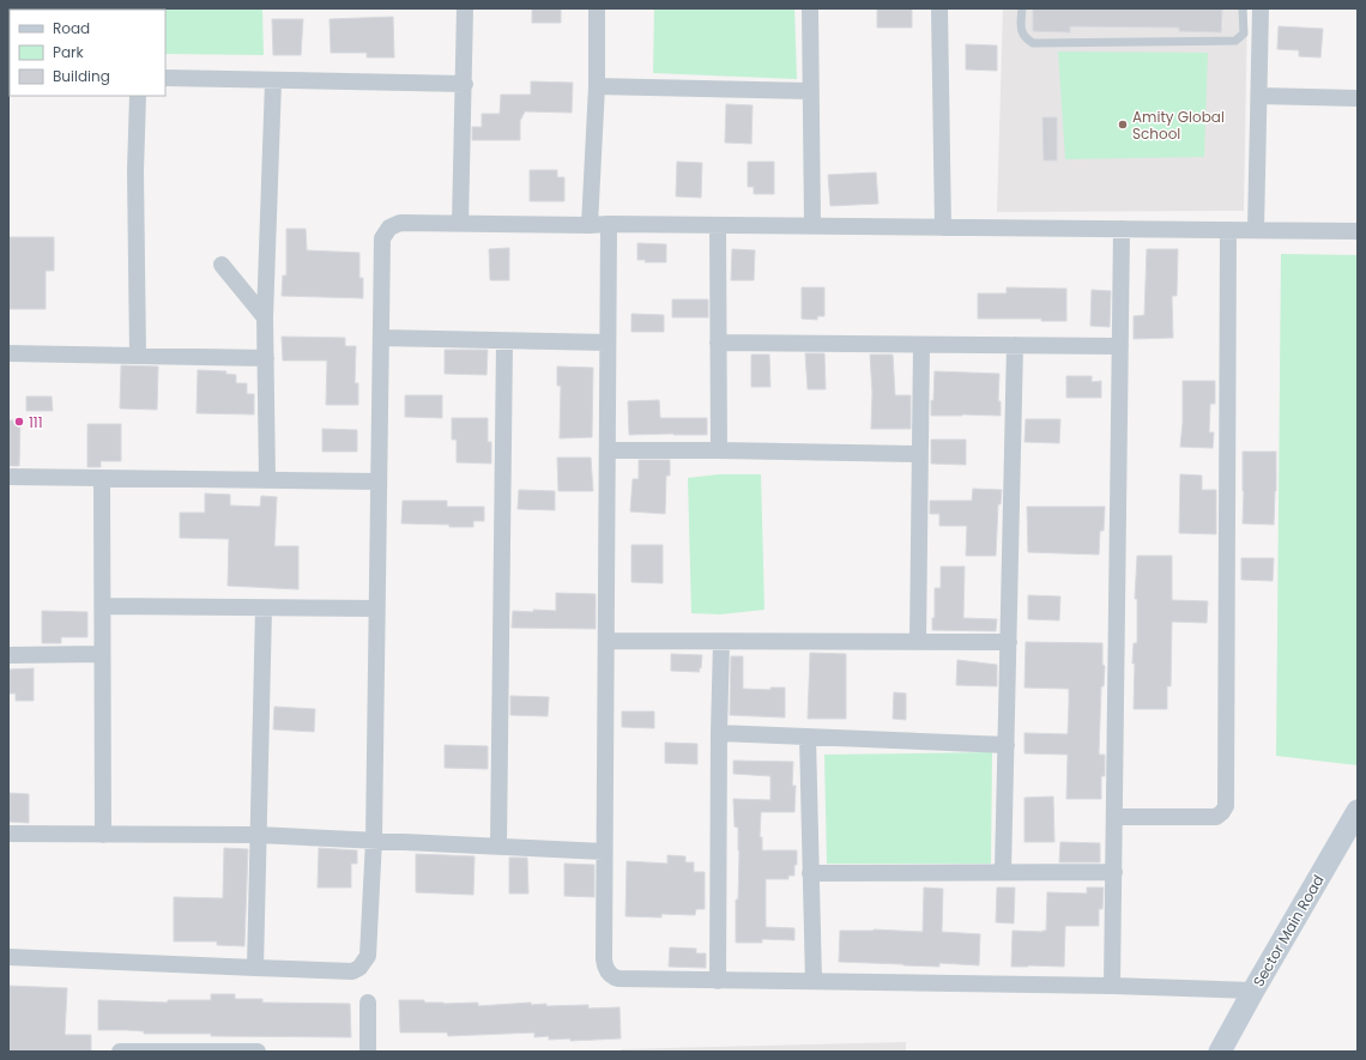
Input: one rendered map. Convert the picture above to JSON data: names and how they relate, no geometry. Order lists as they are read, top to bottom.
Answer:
{
  "streets": {
    "street": ["Sector Main Road"]
  },
  "places": ["Amity Global School", "111"],
  "legend": ["Road", "Park", "Building"]
}
